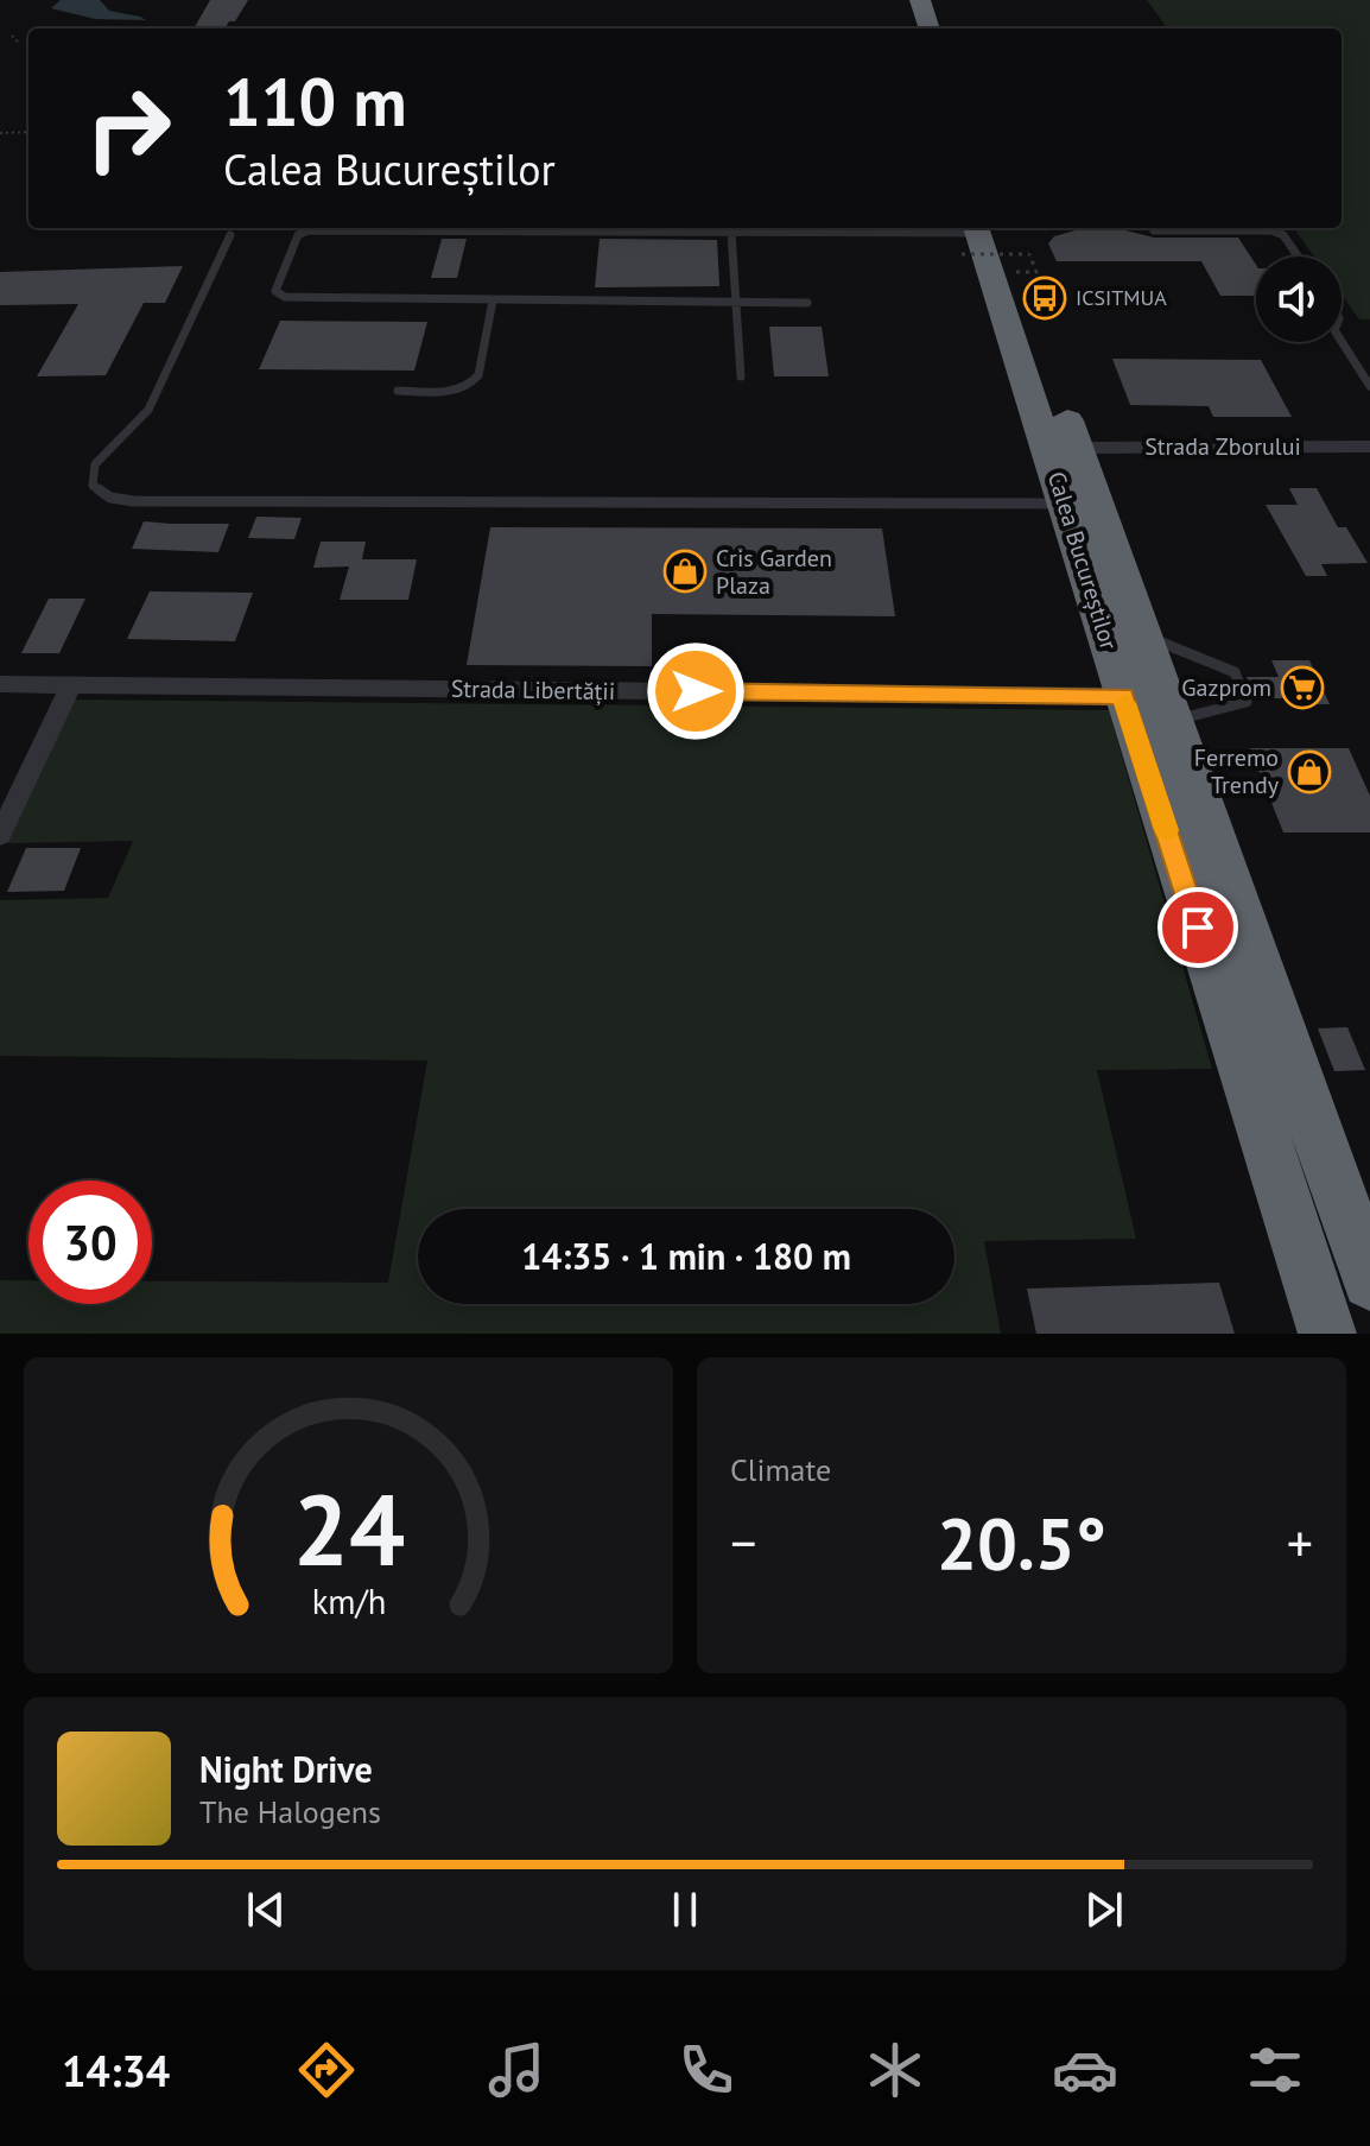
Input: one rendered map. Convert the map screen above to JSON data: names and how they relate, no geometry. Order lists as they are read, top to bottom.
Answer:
{
  "streets": {
    "highway": ["Calea Bucureștilor"],
    "street": ["Strada Zborului", "Strada Libertății"]
  },
  "crossings": [
    ["Strada Zborului", "Calea Bucureștilor"],
    ["Calea Bucureștilor", "Strada Libertății"]
  ],
  "places": {
    "bus stop": ["ICSITMUA"],
    "shop": ["Cris Garden Plaza", "Ferremo Trendy"],
    "supermarket": ["Gazprom"]
  },
  "page": {
    "turn": ["110 m", "Calea Bucureștilor"],
    "limit": "30",
    "trip": "14:35 · 1 min · 180 m",
    "tile": "Climate",
    "heat": ["−", "20.5°", "+"],
    "song": ["Night Drive", "The Halogens"],
    "tabs": "14:34",
    "gauge": ["24", "km/h"]
  }
}
